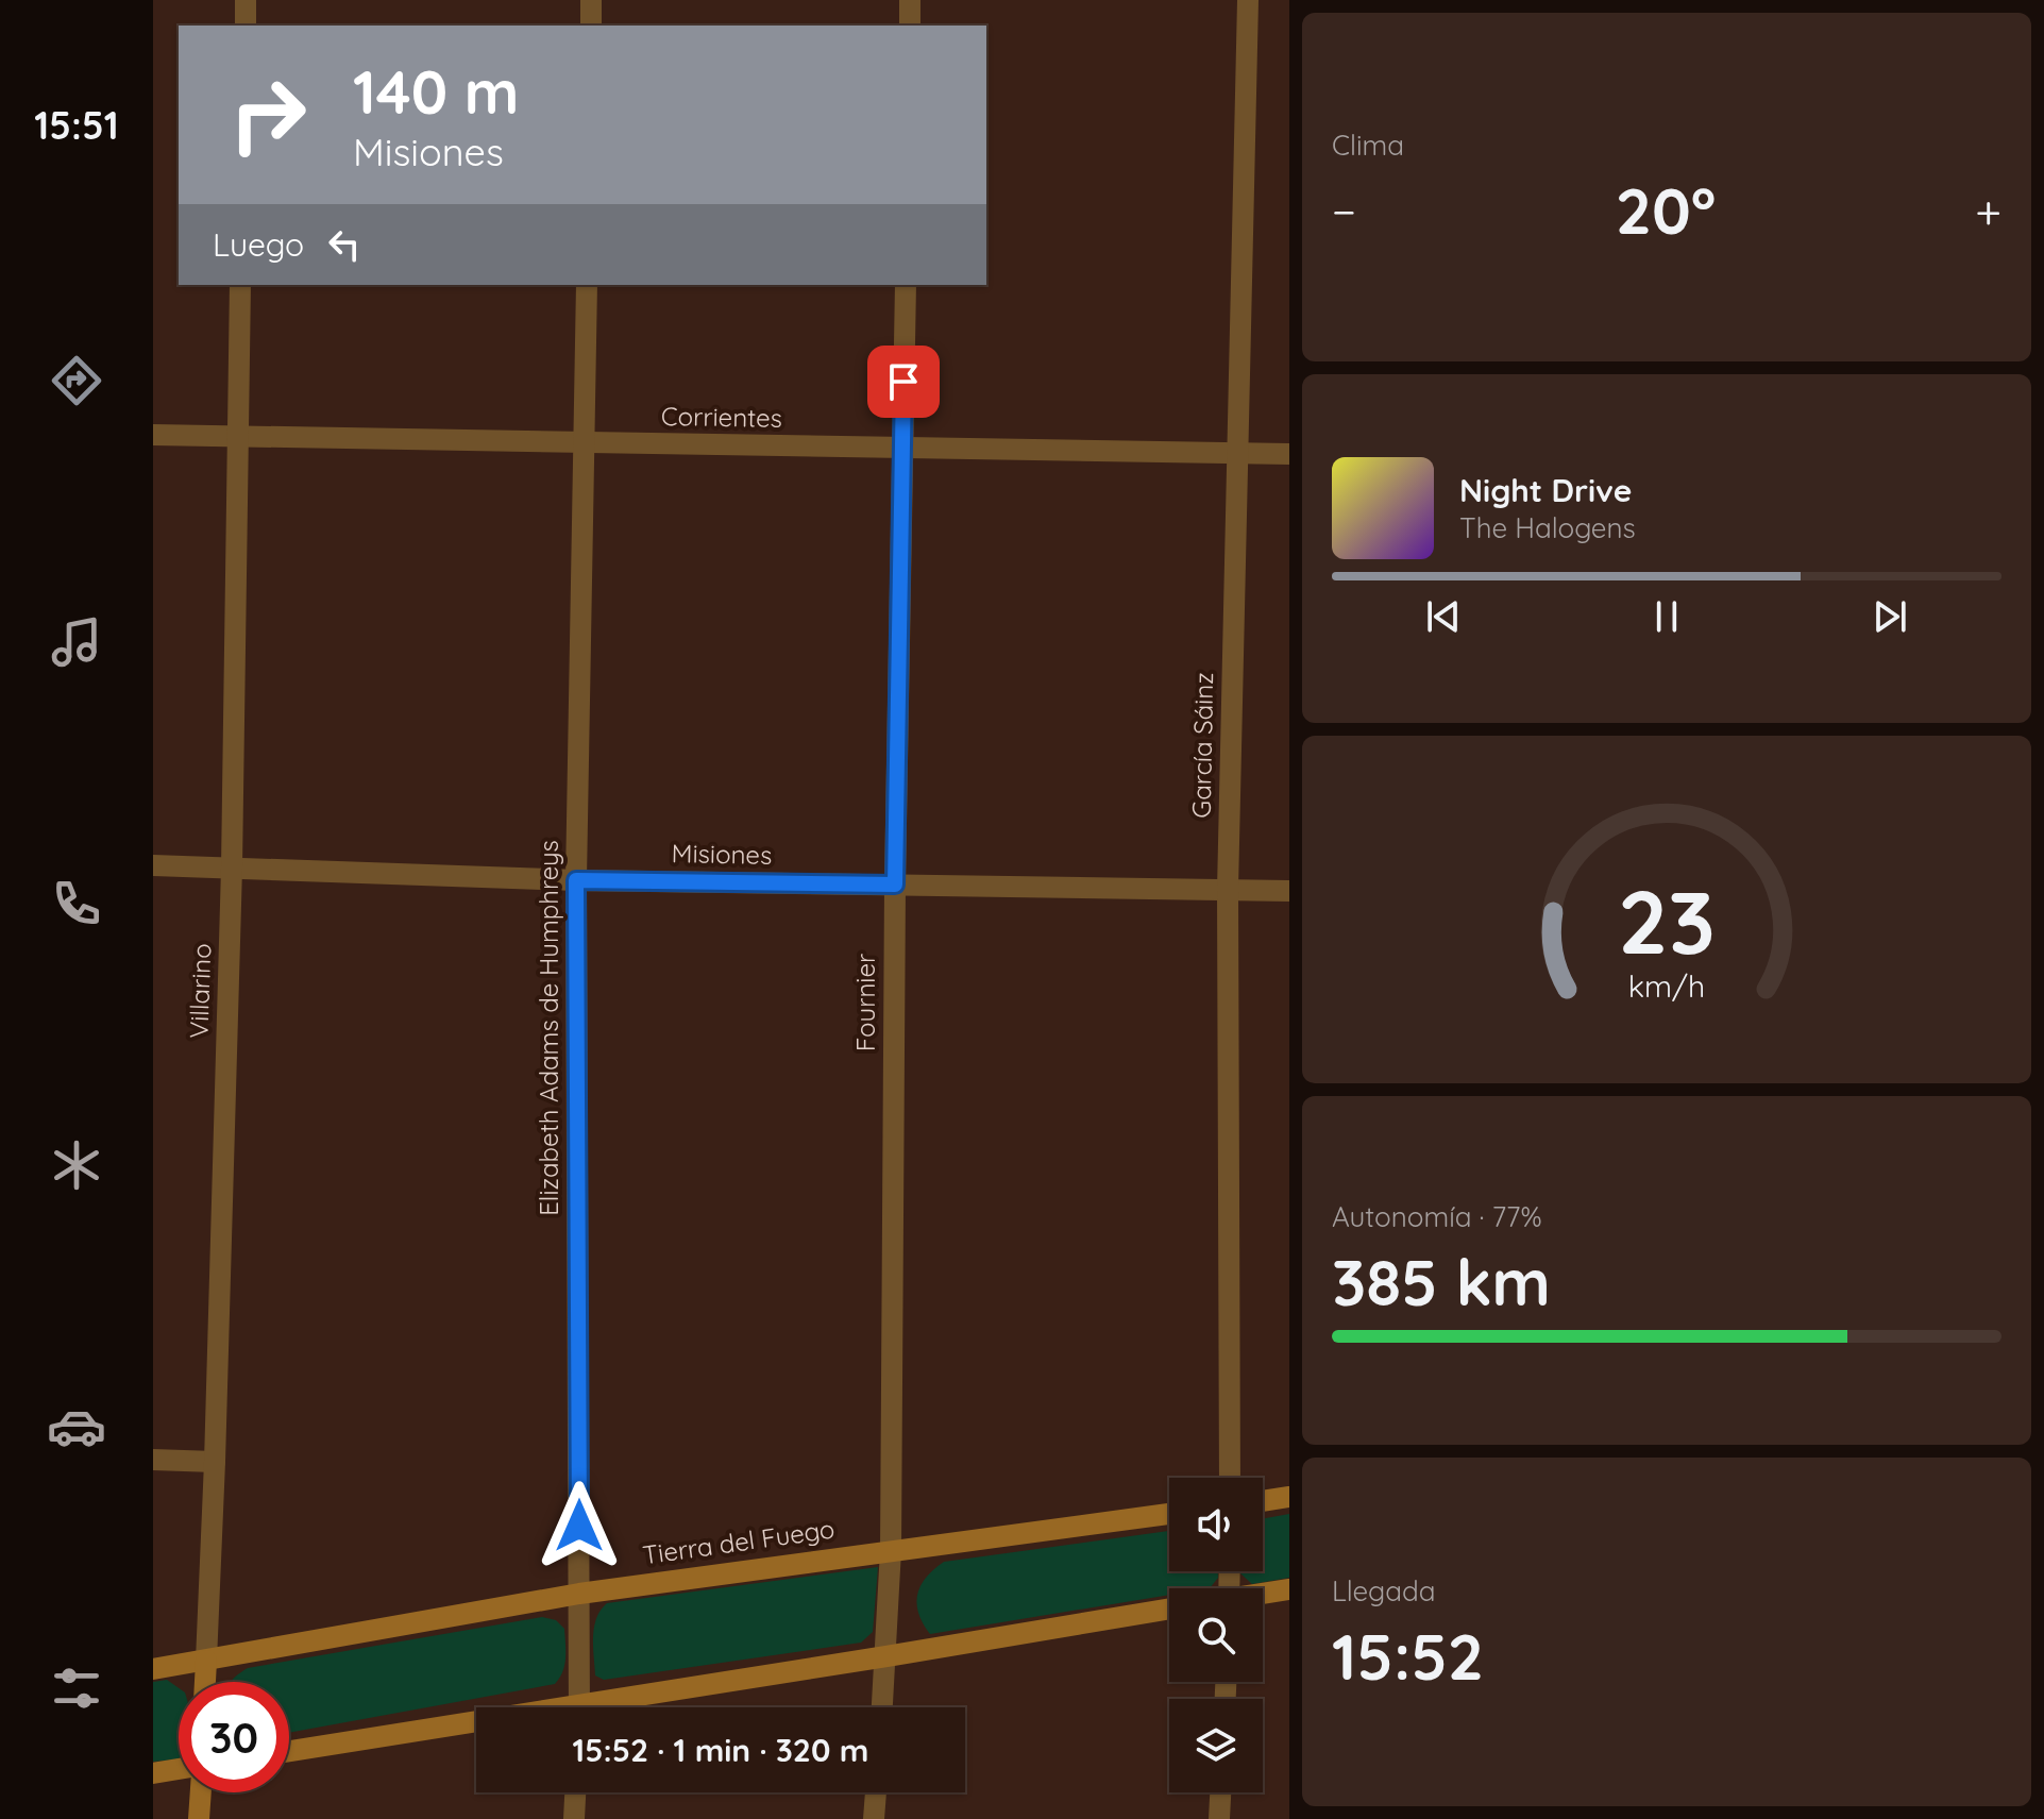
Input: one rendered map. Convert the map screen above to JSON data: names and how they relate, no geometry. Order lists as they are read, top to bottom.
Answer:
{
  "streets": {
    "street": [
      "Corrientes",
      "García Sáinz",
      "Misiones",
      "Villarino",
      "Fournier",
      "Elizabeth Adams de Humphreys",
      "Tierra del Fuego"
    ]
  },
  "crossings": [
    ["Corrientes", "García Sáinz"],
    ["Corrientes", "Villarino"],
    ["Corrientes", "Fournier"],
    ["Corrientes", "Elizabeth Adams de Humphreys"],
    ["García Sáinz", "Misiones"],
    ["Misiones", "Villarino"],
    ["Misiones", "Fournier"],
    ["Misiones", "Elizabeth Adams de Humphreys"],
    ["Villarino", "Tierra del Fuego"],
    ["Fournier", "Tierra del Fuego"],
    ["Elizabeth Adams de Humphreys", "Tierra del Fuego"]
  ],
  "page": {
    "tabs": "15:51",
    "tile": [
      "Clima",
      ["Autonomía · 77%", "385 km"],
      ["Llegada", "15:52"]
    ],
    "turn": ["140 m", "Misiones"],
    "heat": ["−", "20°", "+"],
    "then": "Luego",
    "song": ["Night Drive", "The Halogens"],
    "limit": "30",
    "trip": "15:52 · 1 min · 320 m",
    "gauge": ["23", "km/h"]
  }
}
